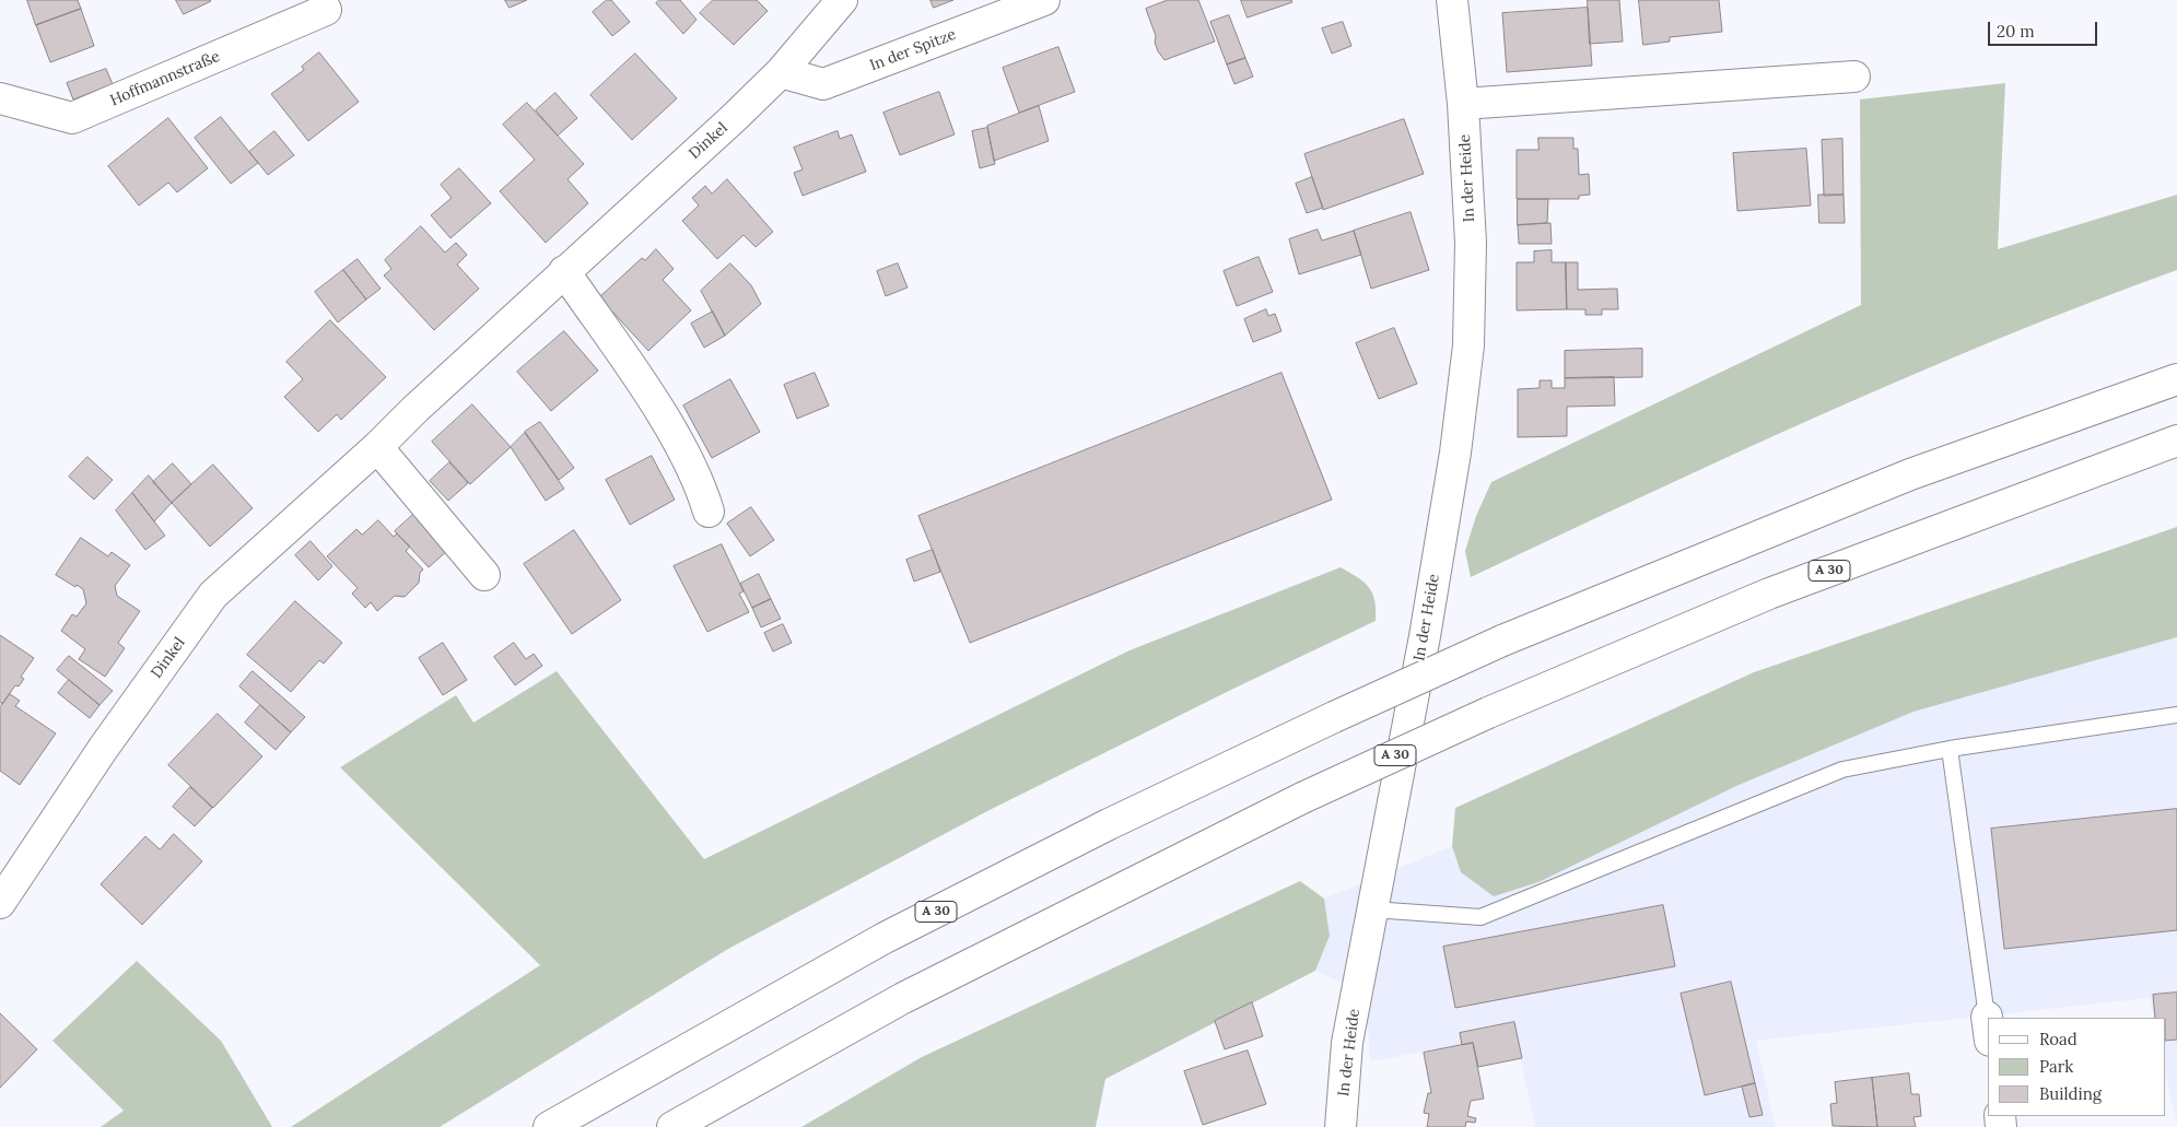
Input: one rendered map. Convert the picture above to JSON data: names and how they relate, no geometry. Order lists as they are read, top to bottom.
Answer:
{
  "streets": {
    "main road": [
      "In der Spitze",
      "Hoffmannstraße",
      "Dinkel",
      "In der Heide",
      "A 30"
    ]
  },
  "crossings": [
    ["In der Spitze", "Dinkel"]
  ],
  "legend": ["Road", "Park", "Building"],
  "scale_bar": "20 m"
}
